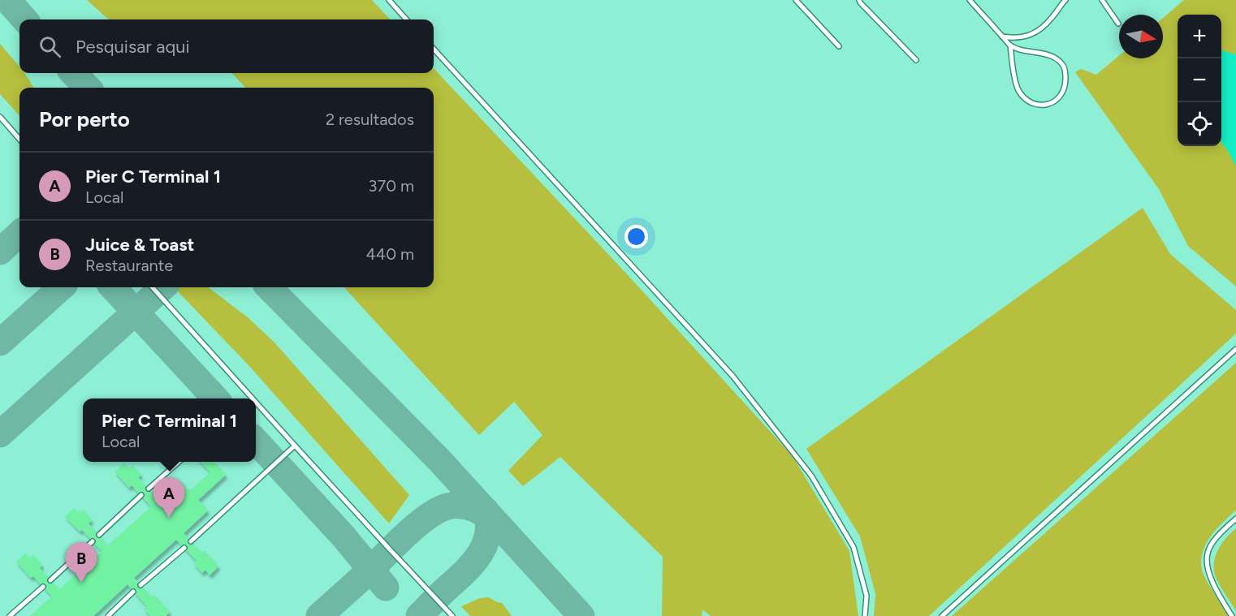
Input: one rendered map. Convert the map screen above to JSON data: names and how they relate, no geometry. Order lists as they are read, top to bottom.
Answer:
{
  "north": "right",
  "page": {
    "map_buttons": ["+", "−"],
    "search": "Pesquisar aqui",
    "heading": ["Por perto", "2 resultados"],
    "list": [
      {
        "mark": "A",
        "name": "Pier C Terminal 1",
        "note": "Local",
        "value": "370 m"
      },
      {
        "mark": "B",
        "name": "Juice & Toast",
        "note": "Restaurante",
        "value": "440 m"
      }
    ],
    "popup": ["Pier C Terminal 1", "Local"],
    "pins": ["A", "B"]
  }
}
